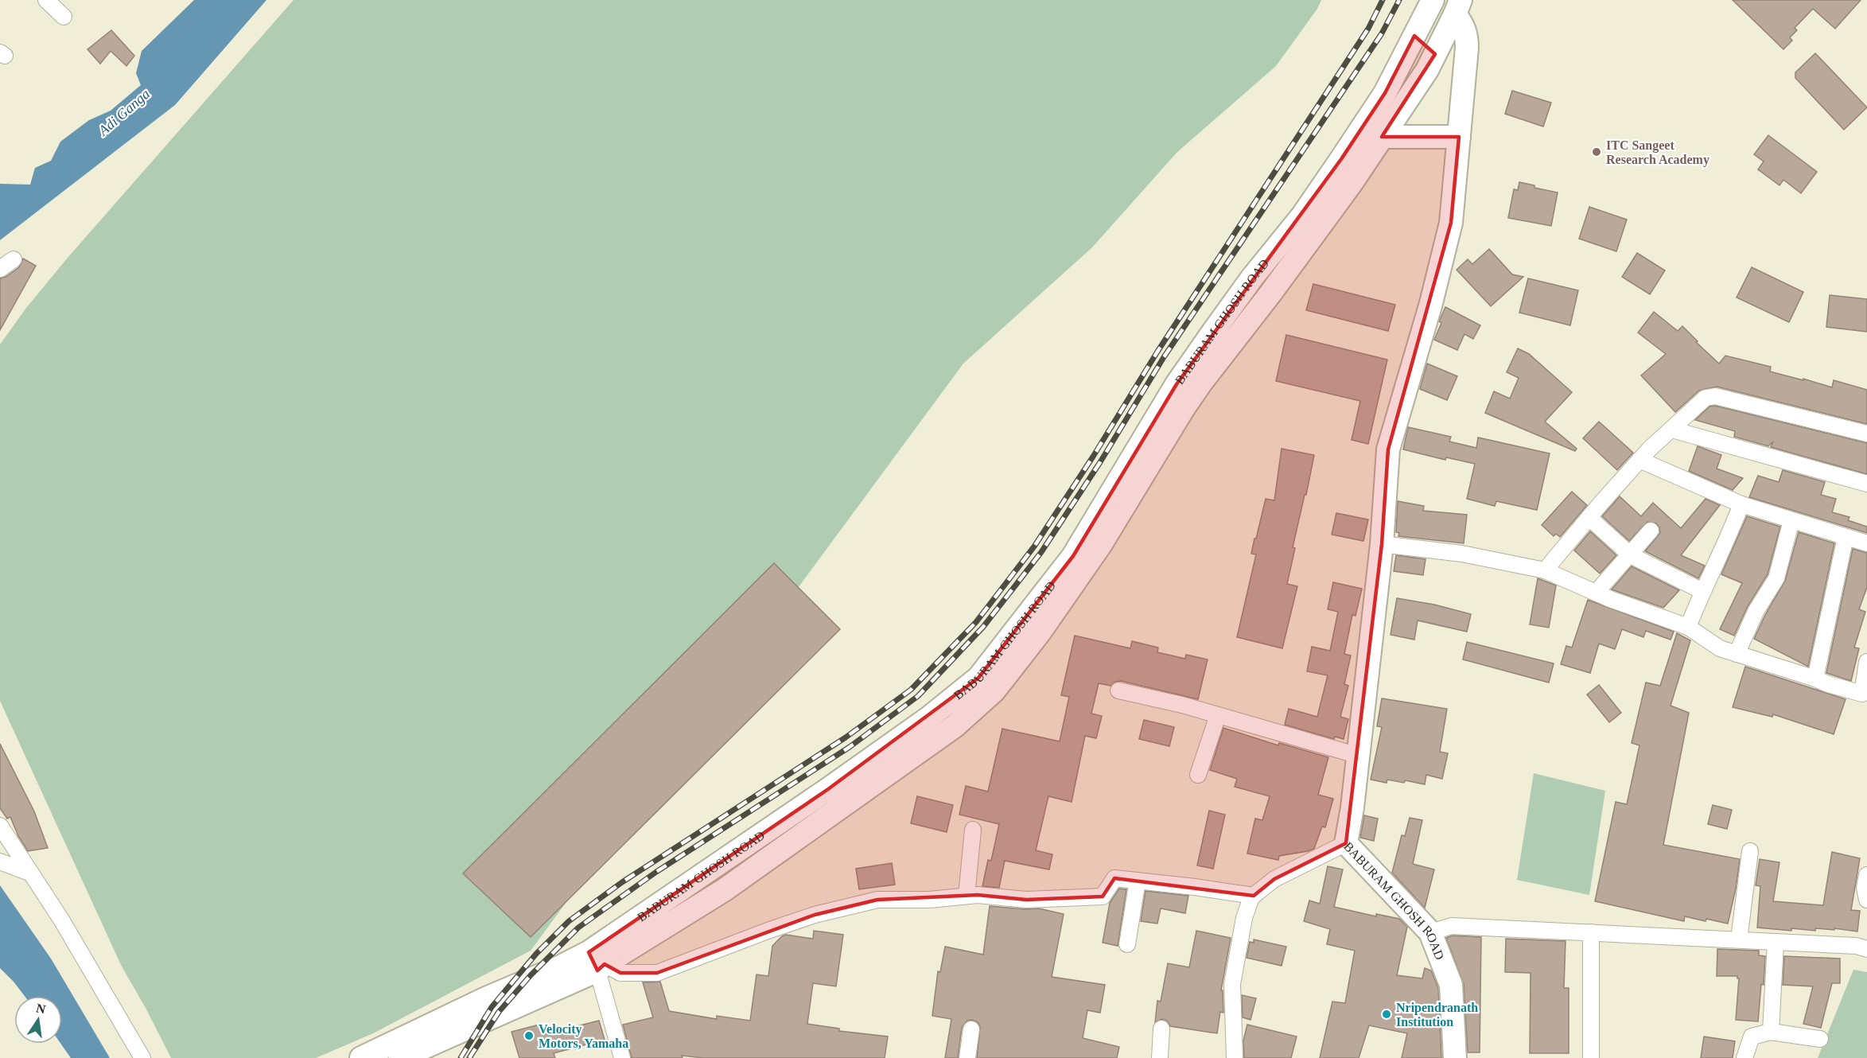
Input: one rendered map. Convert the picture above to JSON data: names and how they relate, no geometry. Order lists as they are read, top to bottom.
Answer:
{
  "streets": {
    "main road": ["BABURAM GHOSH ROAD"]
  },
  "water": ["Adi Ganga"],
  "places": ["ITC Sangeet Research Academy", "Nripendranath Institution", "Velocity Motors, Yamaha"],
  "north": "top"
}
